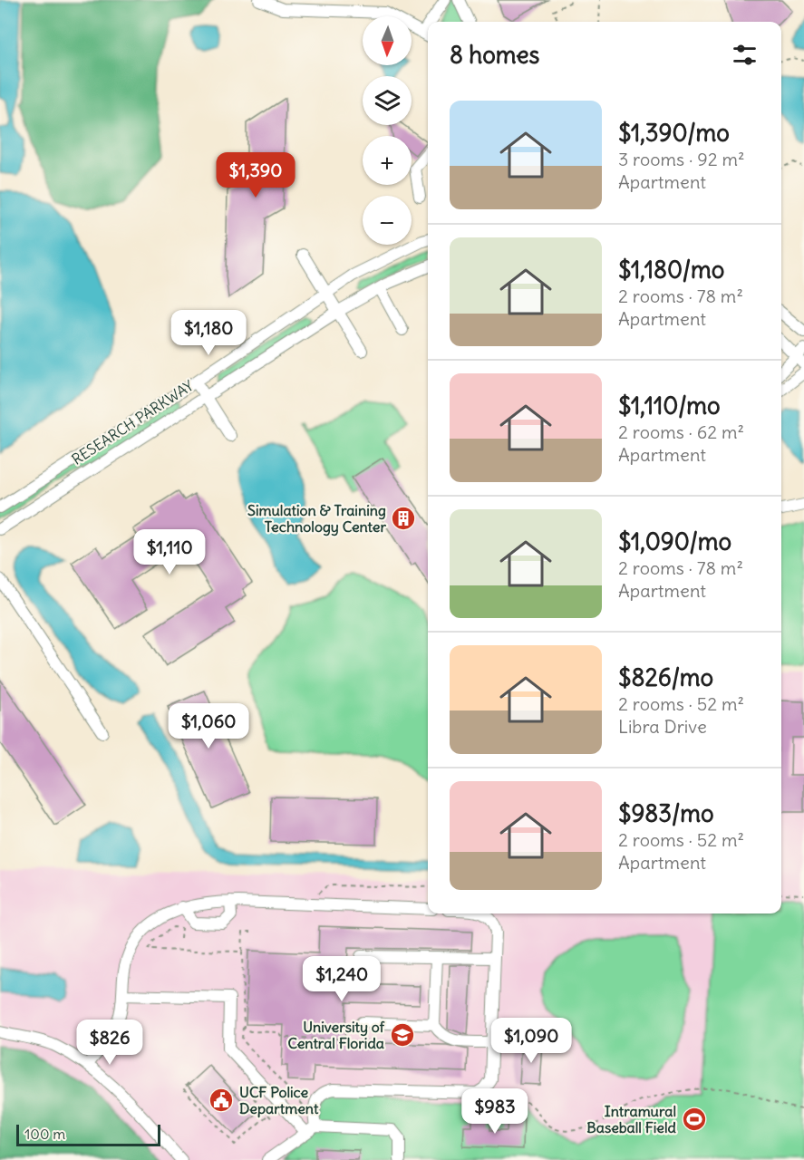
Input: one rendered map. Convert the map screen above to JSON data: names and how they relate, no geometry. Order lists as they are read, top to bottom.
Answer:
{
  "streets": {
    "street": ["RESEARCH PARKWAY"]
  },
  "places": {
    "building": ["Simulation & Training Technology Center"],
    "school or university": ["University of Central Florida"],
    "public building": ["UCF Police Department"],
    "sports": ["Intramural Baseball Field"]
  },
  "scale_bar": "100 m",
  "north": "bottom",
  "page": {
    "map_buttons": ["+", "−"],
    "heading": "8 homes",
    "list": [
      {
        "name": "$1,390/mo",
        "note": "3 rooms · 92 m² · Apartment"
      },
      {
        "name": "$1,180/mo",
        "note": "2 rooms · 78 m² · Apartment"
      },
      {
        "name": "$1,110/mo",
        "note": "2 rooms · 62 m² · Apartment"
      },
      {
        "name": "$1,090/mo",
        "note": "2 rooms · 78 m² · Apartment"
      },
      {
        "name": "$826/mo",
        "note": "2 rooms · 52 m² · Libra Drive"
      },
      {
        "name": "$983/mo",
        "note": "2 rooms · 52 m² · Apartment"
      }
    ],
    "price": [
      "$1,390",
      "$1,180",
      "$1,110",
      "$1,060",
      "$1,240",
      "$1,090",
      "$826",
      "$983"
    ],
    "scale": "100 m"
  }
}
